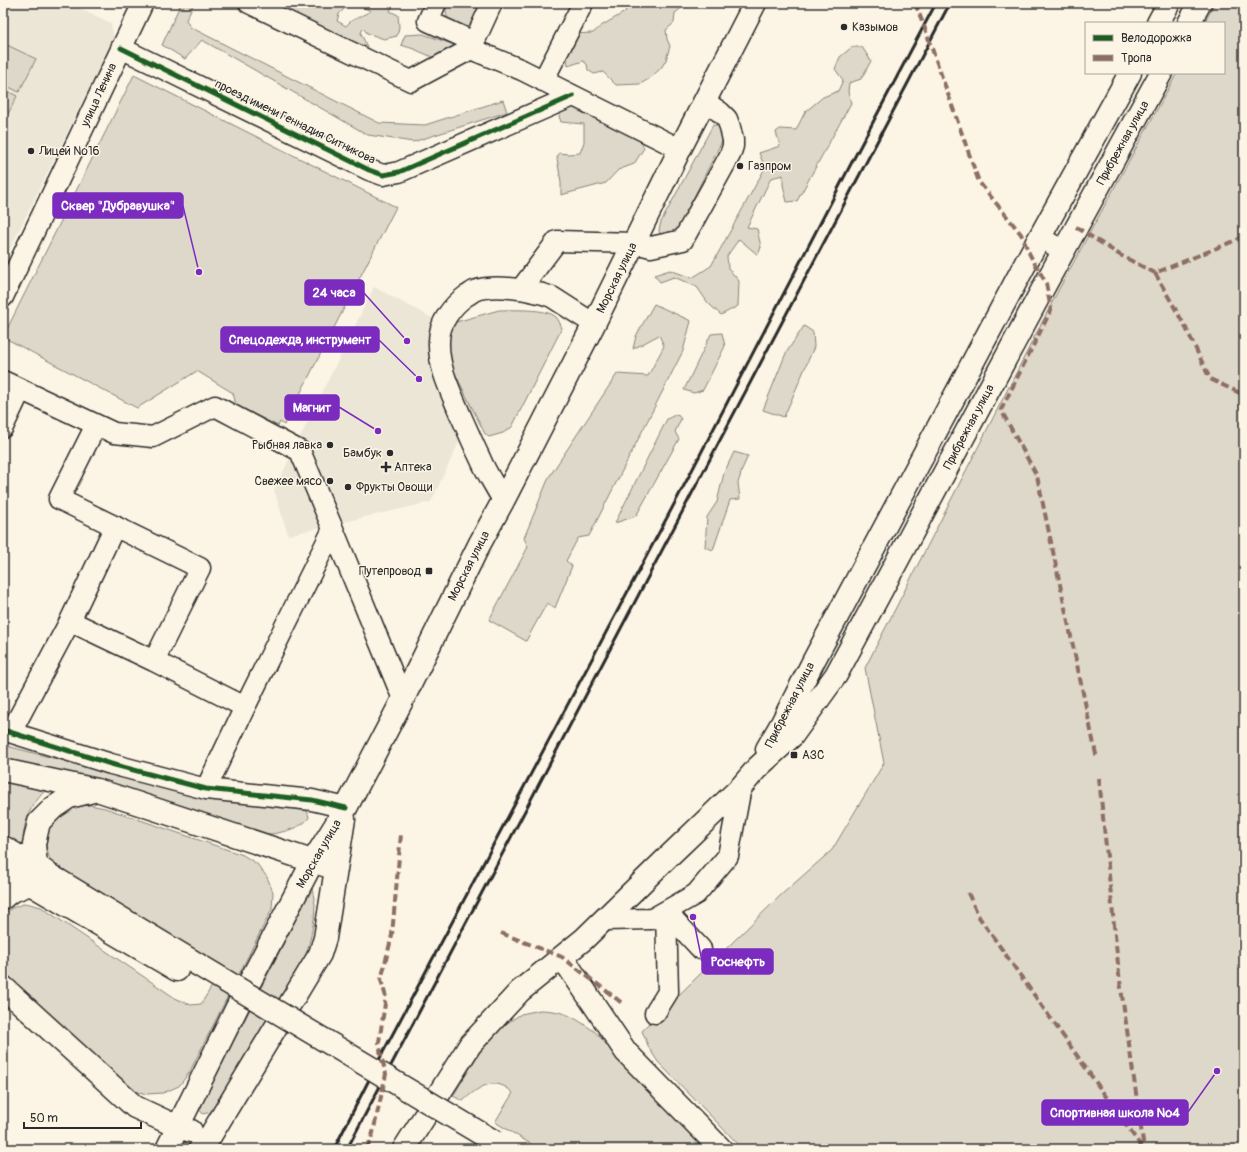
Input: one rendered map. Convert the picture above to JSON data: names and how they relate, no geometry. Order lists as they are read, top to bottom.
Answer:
{
  "streets": {
    "main road": ["Прибрежная улица", "Морская улица"],
    "street": ["улица Ленина", "проезд имени Геннадия Ситникова"]
  },
  "crossings": [
    ["улица Ленина", "проезд имени Геннадия Ситникова"]
  ],
  "places": {
    "other": [
      "Казымов",
      "Лицей №16",
      "Газпром",
      "Сквер \"Дубравушка\"",
      "24 часа",
      "Спецодежда, инструмент",
      "Магнит",
      "Рыбная лавка",
      "Бамбук",
      "Свежее мясо",
      "Фрукты Овощи",
      "Роснефть",
      "Спортивная школа №4"
    ],
    "health": ["Аптека"],
    "transit": ["Путепровод", "АЗС"]
  },
  "legend": ["Велодорожка", "Тропа"],
  "scale_bar": "50 m"
}
